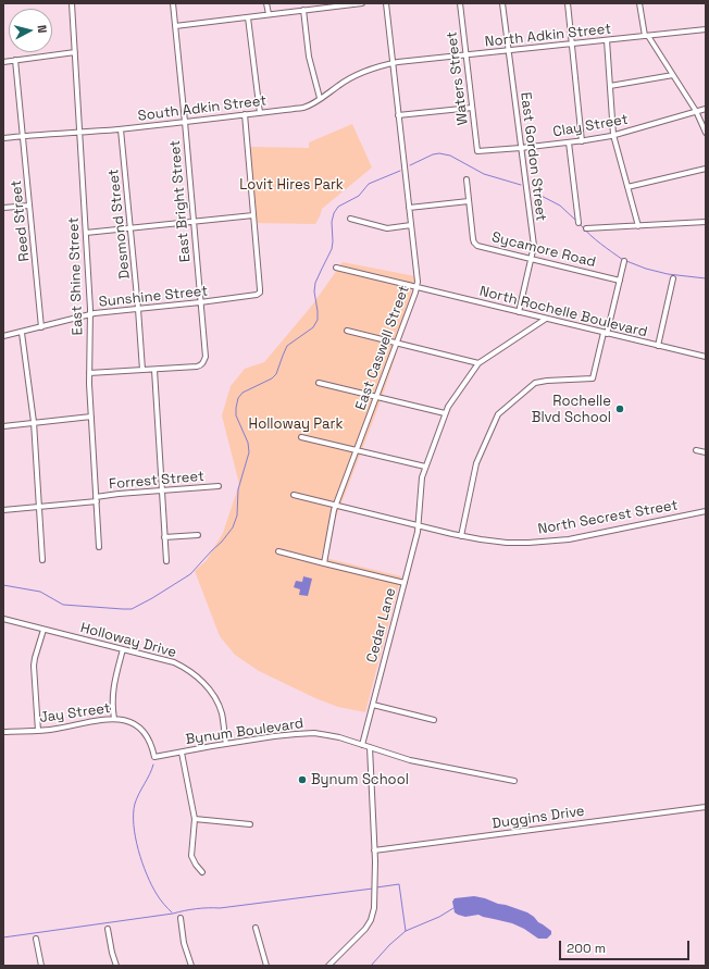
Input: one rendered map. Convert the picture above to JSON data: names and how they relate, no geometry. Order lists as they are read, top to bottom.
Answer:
{
  "streets": {
    "street": [
      "North Adkin Street",
      "Waters Street",
      "South Adkin Street",
      "Clay Street",
      "East Gordon Street",
      "East Bright Street",
      "Reed Street",
      "Desmond Street",
      "Sycamore Road",
      "East Shine Street",
      "Sunshine Street",
      "North Rochelle Boulevard",
      "East Caswell Street",
      "Forrest Street",
      "North Secrest Street",
      "Cedar Lane",
      "Holloway Drive",
      "Jay Street",
      "Bynum Boulevard",
      "Duggins Drive"
    ]
  },
  "crossings": [
    ["North Adkin Street", "Waters Street"],
    ["North Adkin Street", "South Adkin Street"],
    ["North Adkin Street", "East Gordon Street"],
    ["North Adkin Street", "East Caswell Street"],
    ["Waters Street", "Clay Street"],
    ["South Adkin Street", "East Bright Street"],
    ["South Adkin Street", "Reed Street"],
    ["South Adkin Street", "Desmond Street"],
    ["South Adkin Street", "East Shine Street"],
    ["South Adkin Street", "East Caswell Street"],
    ["Clay Street", "East Gordon Street"],
    ["East Gordon Street", "Sycamore Road"],
    ["East Gordon Street", "North Rochelle Boulevard"],
    ["East Bright Street", "Sunshine Street"],
    ["Reed Street", "Sunshine Street"],
    ["Desmond Street", "Sunshine Street"],
    ["East Shine Street", "Sunshine Street"],
    ["East Shine Street", "Forrest Street"],
    ["North Rochelle Boulevard", "East Caswell Street"],
    ["North Rochelle Boulevard", "Cedar Lane"],
    ["East Caswell Street", "North Secrest Street"],
    ["North Secrest Street", "Cedar Lane"],
    ["Cedar Lane", "Bynum Boulevard"],
    ["Holloway Drive", "Bynum Boulevard"],
    ["Jay Street", "Bynum Boulevard"]
  ],
  "parks": ["Lovit Hires Park", "Holloway Park"],
  "places": ["Rochelle Blvd School", "Bynum School"],
  "scale_bar": "200 m",
  "north": "right"
}
